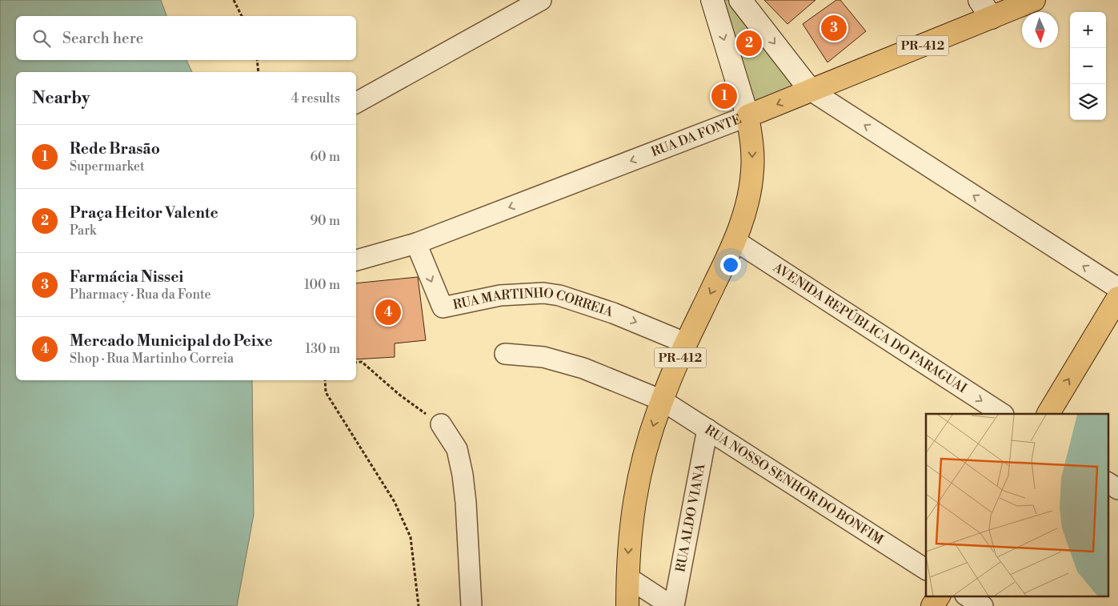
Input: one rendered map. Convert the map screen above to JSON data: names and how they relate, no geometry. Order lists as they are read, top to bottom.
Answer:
{
  "streets": {
    "main road": ["PR-412", "RUA DA FONTE"],
    "street": [
      "RUA MARTINHO CORREIA",
      "AVENIDA REPÚBLICA DO PARAGUAI",
      "RUA NOSSO SENHOR DO BONFIM",
      "RUA ALDO VIANA"
    ]
  },
  "crossings": [
    ["PR-412", "RUA DA FONTE"],
    ["PR-412", "RUA MARTINHO CORREIA"],
    ["PR-412", "AVENIDA REPÚBLICA DO PARAGUAI"],
    ["PR-412", "RUA NOSSO SENHOR DO BONFIM"],
    ["RUA DA FONTE", "RUA MARTINHO CORREIA"],
    ["RUA NOSSO SENHOR DO BONFIM", "RUA ALDO VIANA"]
  ],
  "one_way": ["RUA DA FONTE", "RUA MARTINHO CORREIA"],
  "north": "bottom",
  "page": {
    "map_buttons": ["+", "−"],
    "pins": [
      "3",
      "2",
      "1",
      "4"
    ],
    "search": "Search here",
    "heading": ["Nearby", "4 results"],
    "list": [
      {
        "mark": "1",
        "name": "Rede Brasão",
        "note": "Supermarket",
        "value": "60 m"
      },
      {
        "mark": "2",
        "name": "Praça Heitor Valente",
        "note": "Park",
        "value": "90 m"
      },
      {
        "mark": "3",
        "name": "Farmácia Nissei",
        "note": "Pharmacy · Rua da Fonte",
        "value": "100 m"
      },
      {
        "mark": "4",
        "name": "Mercado Municipal do Peixe",
        "note": "Shop · Rua Martinho Correia",
        "value": "130 m"
      }
    ]
  }
}
